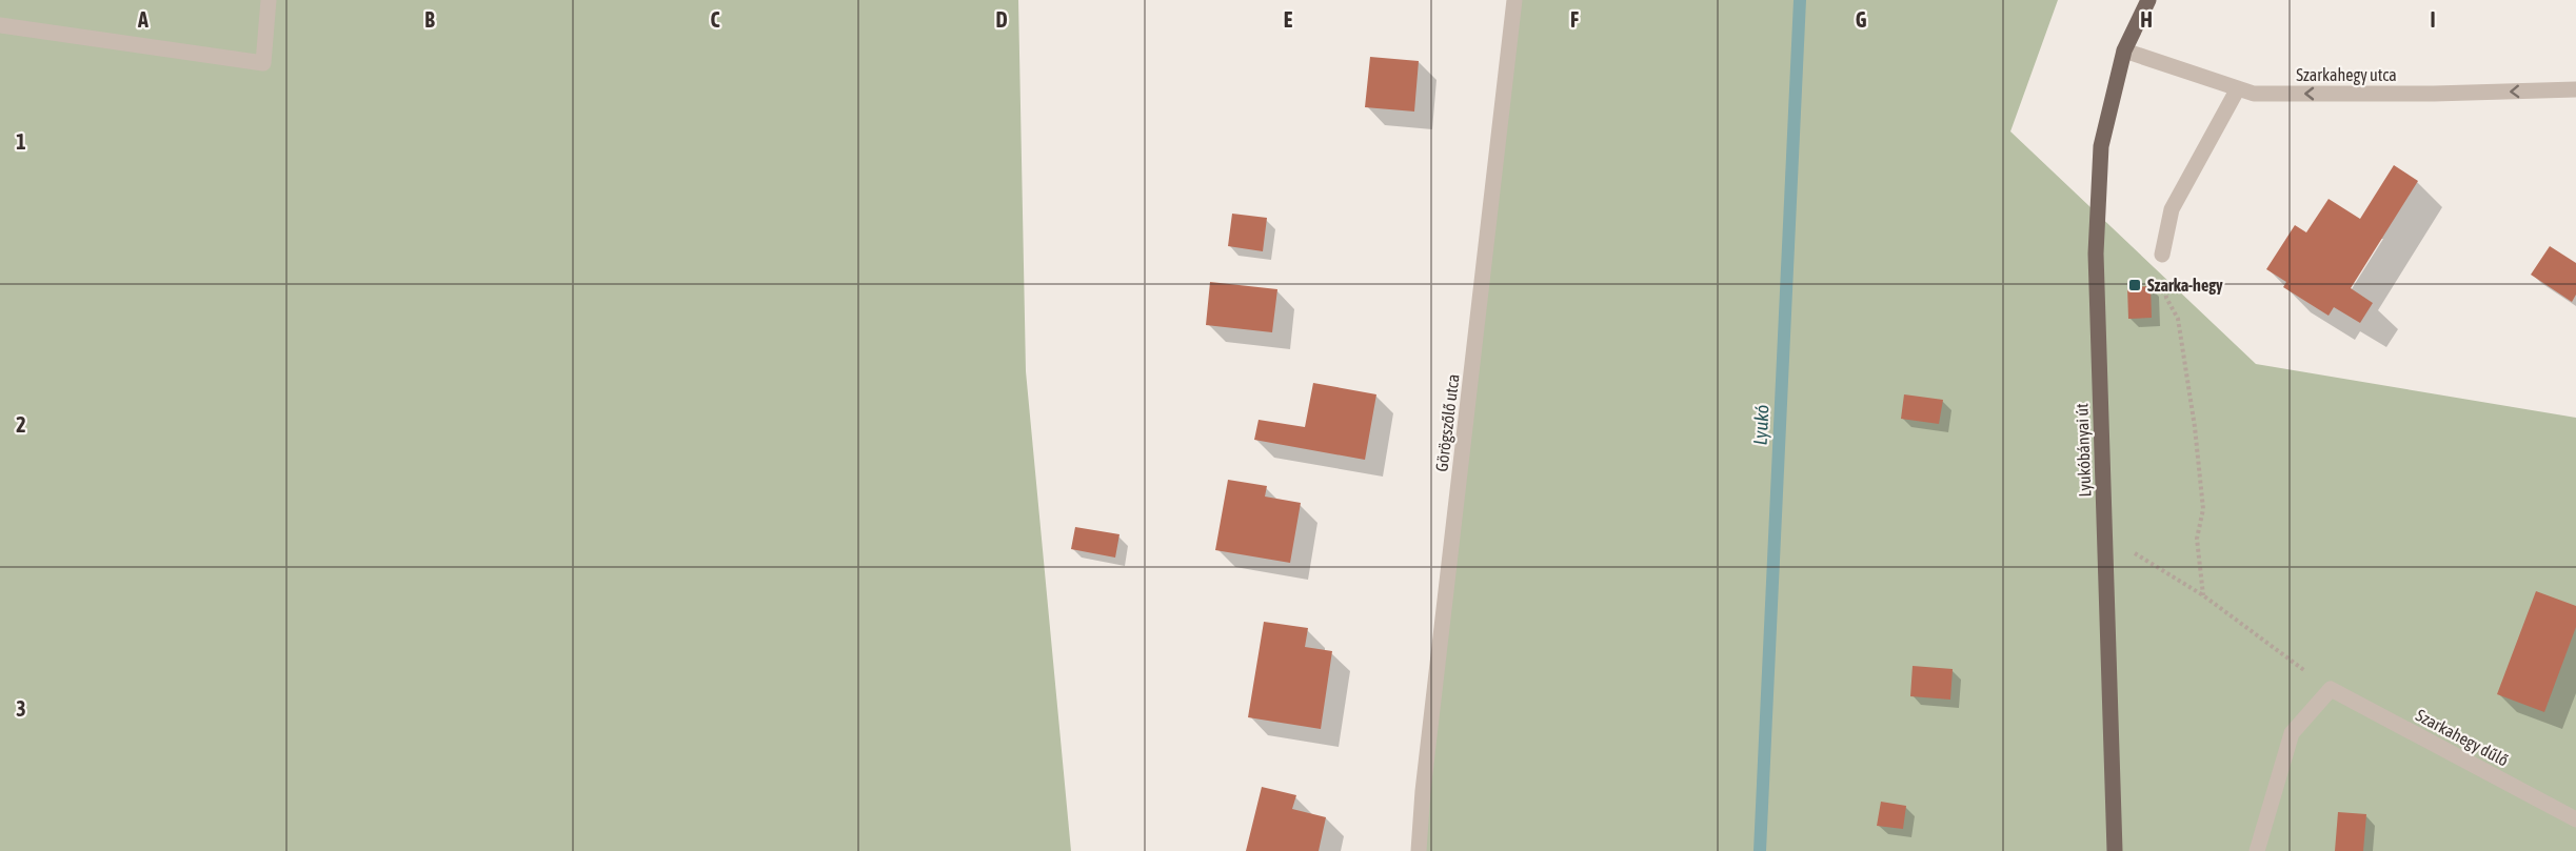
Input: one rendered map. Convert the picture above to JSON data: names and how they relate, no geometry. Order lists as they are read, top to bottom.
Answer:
{
  "streets": {
    "main road": ["Lyukóbányai út"],
    "street": ["Szarkahegy utca", "Görögszőlő utca", "Szarkahegy dűlő"]
  },
  "crossings": [
    ["Szarkahegy utca", "Lyukóbányai út"]
  ],
  "one_way": ["Szarkahegy utca"],
  "water": ["Lyukó"],
  "places": {
    "transit": ["Szarka-hegy"]
  },
  "grid": {
    "columns": [
      "A",
      "B",
      "C",
      "D",
      "E",
      "F",
      "G",
      "H",
      "I"
    ],
    "rows": ["1", "2", "3"]
  }
}
